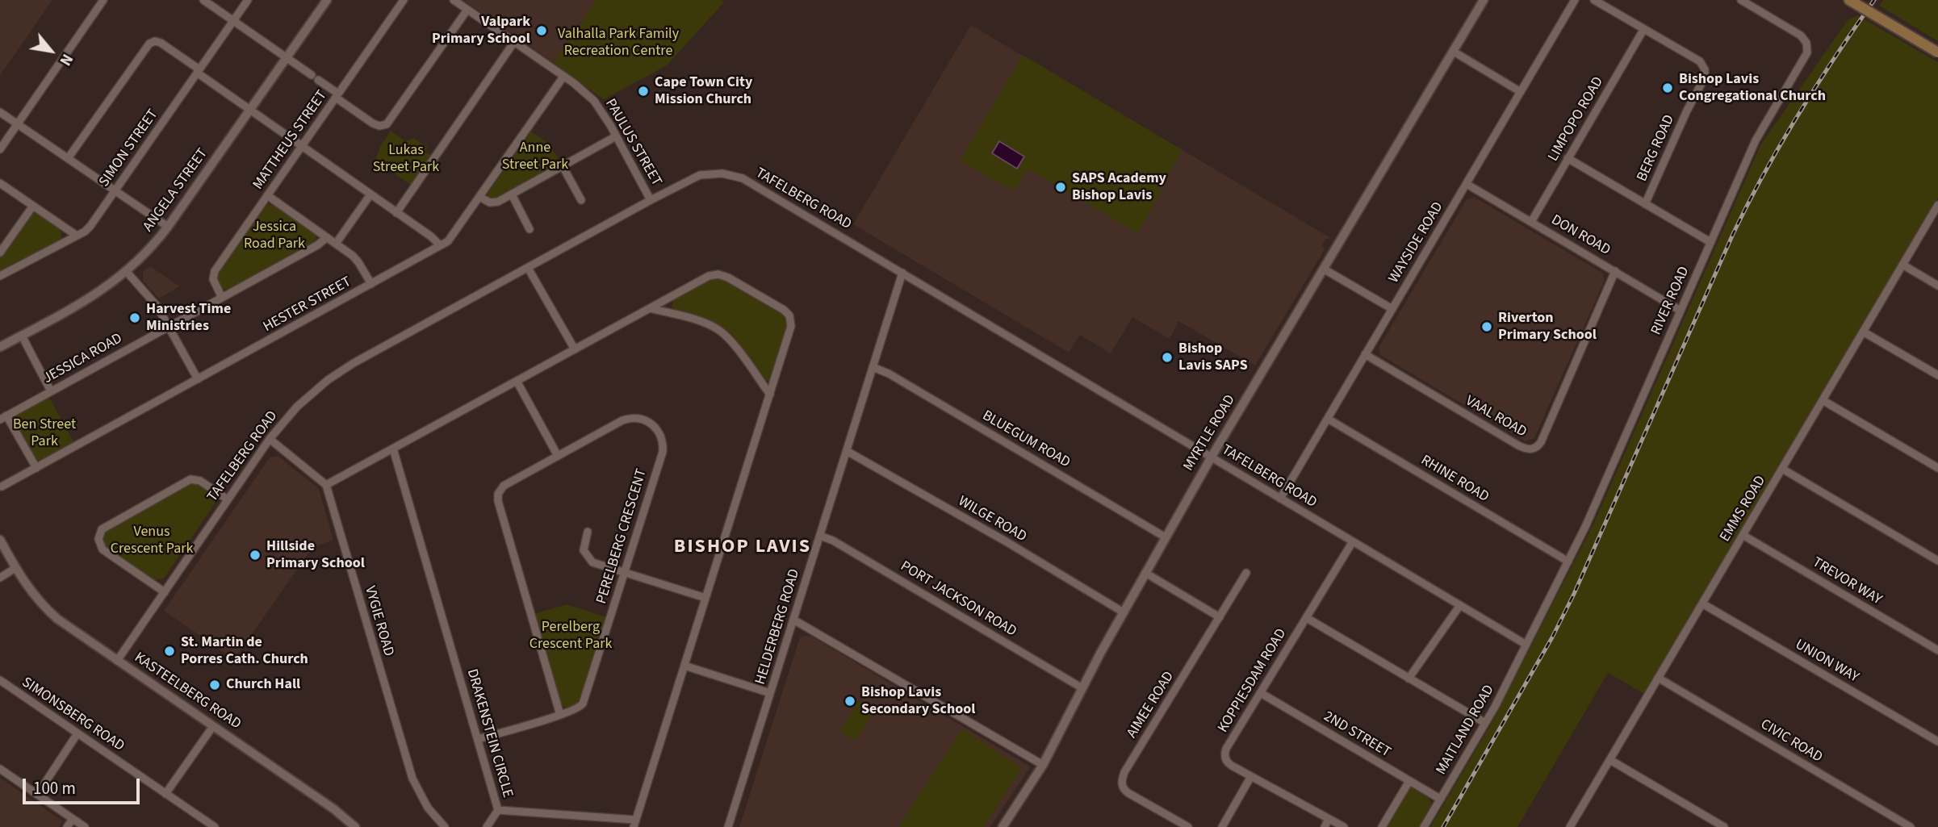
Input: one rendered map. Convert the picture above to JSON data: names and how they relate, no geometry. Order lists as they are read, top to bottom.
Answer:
{
  "streets": {
    "street": [
      "LIMPOPO ROAD",
      "MATTHEUS STREET",
      "PAULUS STREET",
      "SIMON STREET",
      "BERG ROAD",
      "ANGELA STREET",
      "TAFELBERG ROAD",
      "DON ROAD",
      "WAYSIDE ROAD",
      "RIVER ROAD",
      "HESTER STREET",
      "JESSICA ROAD",
      "VAAL ROAD",
      "MYRTLE ROAD",
      "BLUEGUM ROAD",
      "RHINE ROAD",
      "EMMS ROAD",
      "WILGE ROAD",
      "PERELBERG CRESCENT",
      "TREVOR WAY",
      "PORT JACKSON ROAD",
      "VYGIE ROAD",
      "HELDERBERG ROAD",
      "UNION WAY",
      "KOPPIESDAM ROAD",
      "KASTEELBERG ROAD",
      "AIMEE ROAD",
      "SIMONSBERG ROAD",
      "MAITLAND ROAD",
      "DRAKENSTEIN CIRCLE",
      "2ND STREET",
      "CIVIC ROAD"
    ]
  },
  "crossings": [
    ["LIMPOPO ROAD", "BERG ROAD"],
    ["LIMPOPO ROAD", "DON ROAD"],
    ["MATTHEUS STREET", "JESSICA ROAD"],
    ["PAULUS STREET", "TAFELBERG ROAD"],
    ["PAULUS STREET", "HESTER STREET"],
    ["TAFELBERG ROAD", "WAYSIDE ROAD"],
    ["TAFELBERG ROAD", "RIVER ROAD"],
    ["TAFELBERG ROAD", "MYRTLE ROAD"],
    ["TAFELBERG ROAD", "HELDERBERG ROAD"],
    ["TAFELBERG ROAD", "KOPPIESDAM ROAD"],
    ["TAFELBERG ROAD", "KASTEELBERG ROAD"],
    ["TAFELBERG ROAD", "MAITLAND ROAD"],
    ["DON ROAD", "WAYSIDE ROAD"],
    ["DON ROAD", "RIVER ROAD"],
    ["DON ROAD", "VAAL ROAD"],
    ["WAYSIDE ROAD", "VAAL ROAD"],
    ["WAYSIDE ROAD", "RHINE ROAD"],
    ["RIVER ROAD", "RHINE ROAD"],
    ["RIVER ROAD", "MAITLAND ROAD"],
    ["MYRTLE ROAD", "BLUEGUM ROAD"],
    ["MYRTLE ROAD", "WILGE ROAD"],
    ["MYRTLE ROAD", "PORT JACKSON ROAD"],
    ["BLUEGUM ROAD", "HELDERBERG ROAD"],
    ["EMMS ROAD", "TREVOR WAY"],
    ["EMMS ROAD", "UNION WAY"],
    ["EMMS ROAD", "CIVIC ROAD"],
    ["WILGE ROAD", "HELDERBERG ROAD"],
    ["PORT JACKSON ROAD", "HELDERBERG ROAD"],
    ["KOPPIESDAM ROAD", "2ND STREET"],
    ["MAITLAND ROAD", "2ND STREET"]
  ],
  "districts": ["BISHOP LAVIS"],
  "parks": [
    "Valhalla Park Family Recreation Centre",
    "Anne Street Park",
    "Lukas Street Park",
    "Jessica Road Park",
    "Ben Street Park",
    "Venus Crescent Park",
    "Perelberg Crescent Park"
  ],
  "places": [
    "Valpark Primary School",
    "Bishop Lavis Congregational Church",
    "Cape Town City Mission Church",
    "SAPS Academy Bishop Lavis",
    "Harvest Time Ministries",
    "Riverton Primary School",
    "Bishop Lavis SAPS",
    "Hillside Primary School",
    "St. Martin de Porres Cath. Church",
    "Church Hall",
    "Bishop Lavis Secondary School"
  ],
  "scale_bar": "100 m",
  "north": "bottom right"
}
